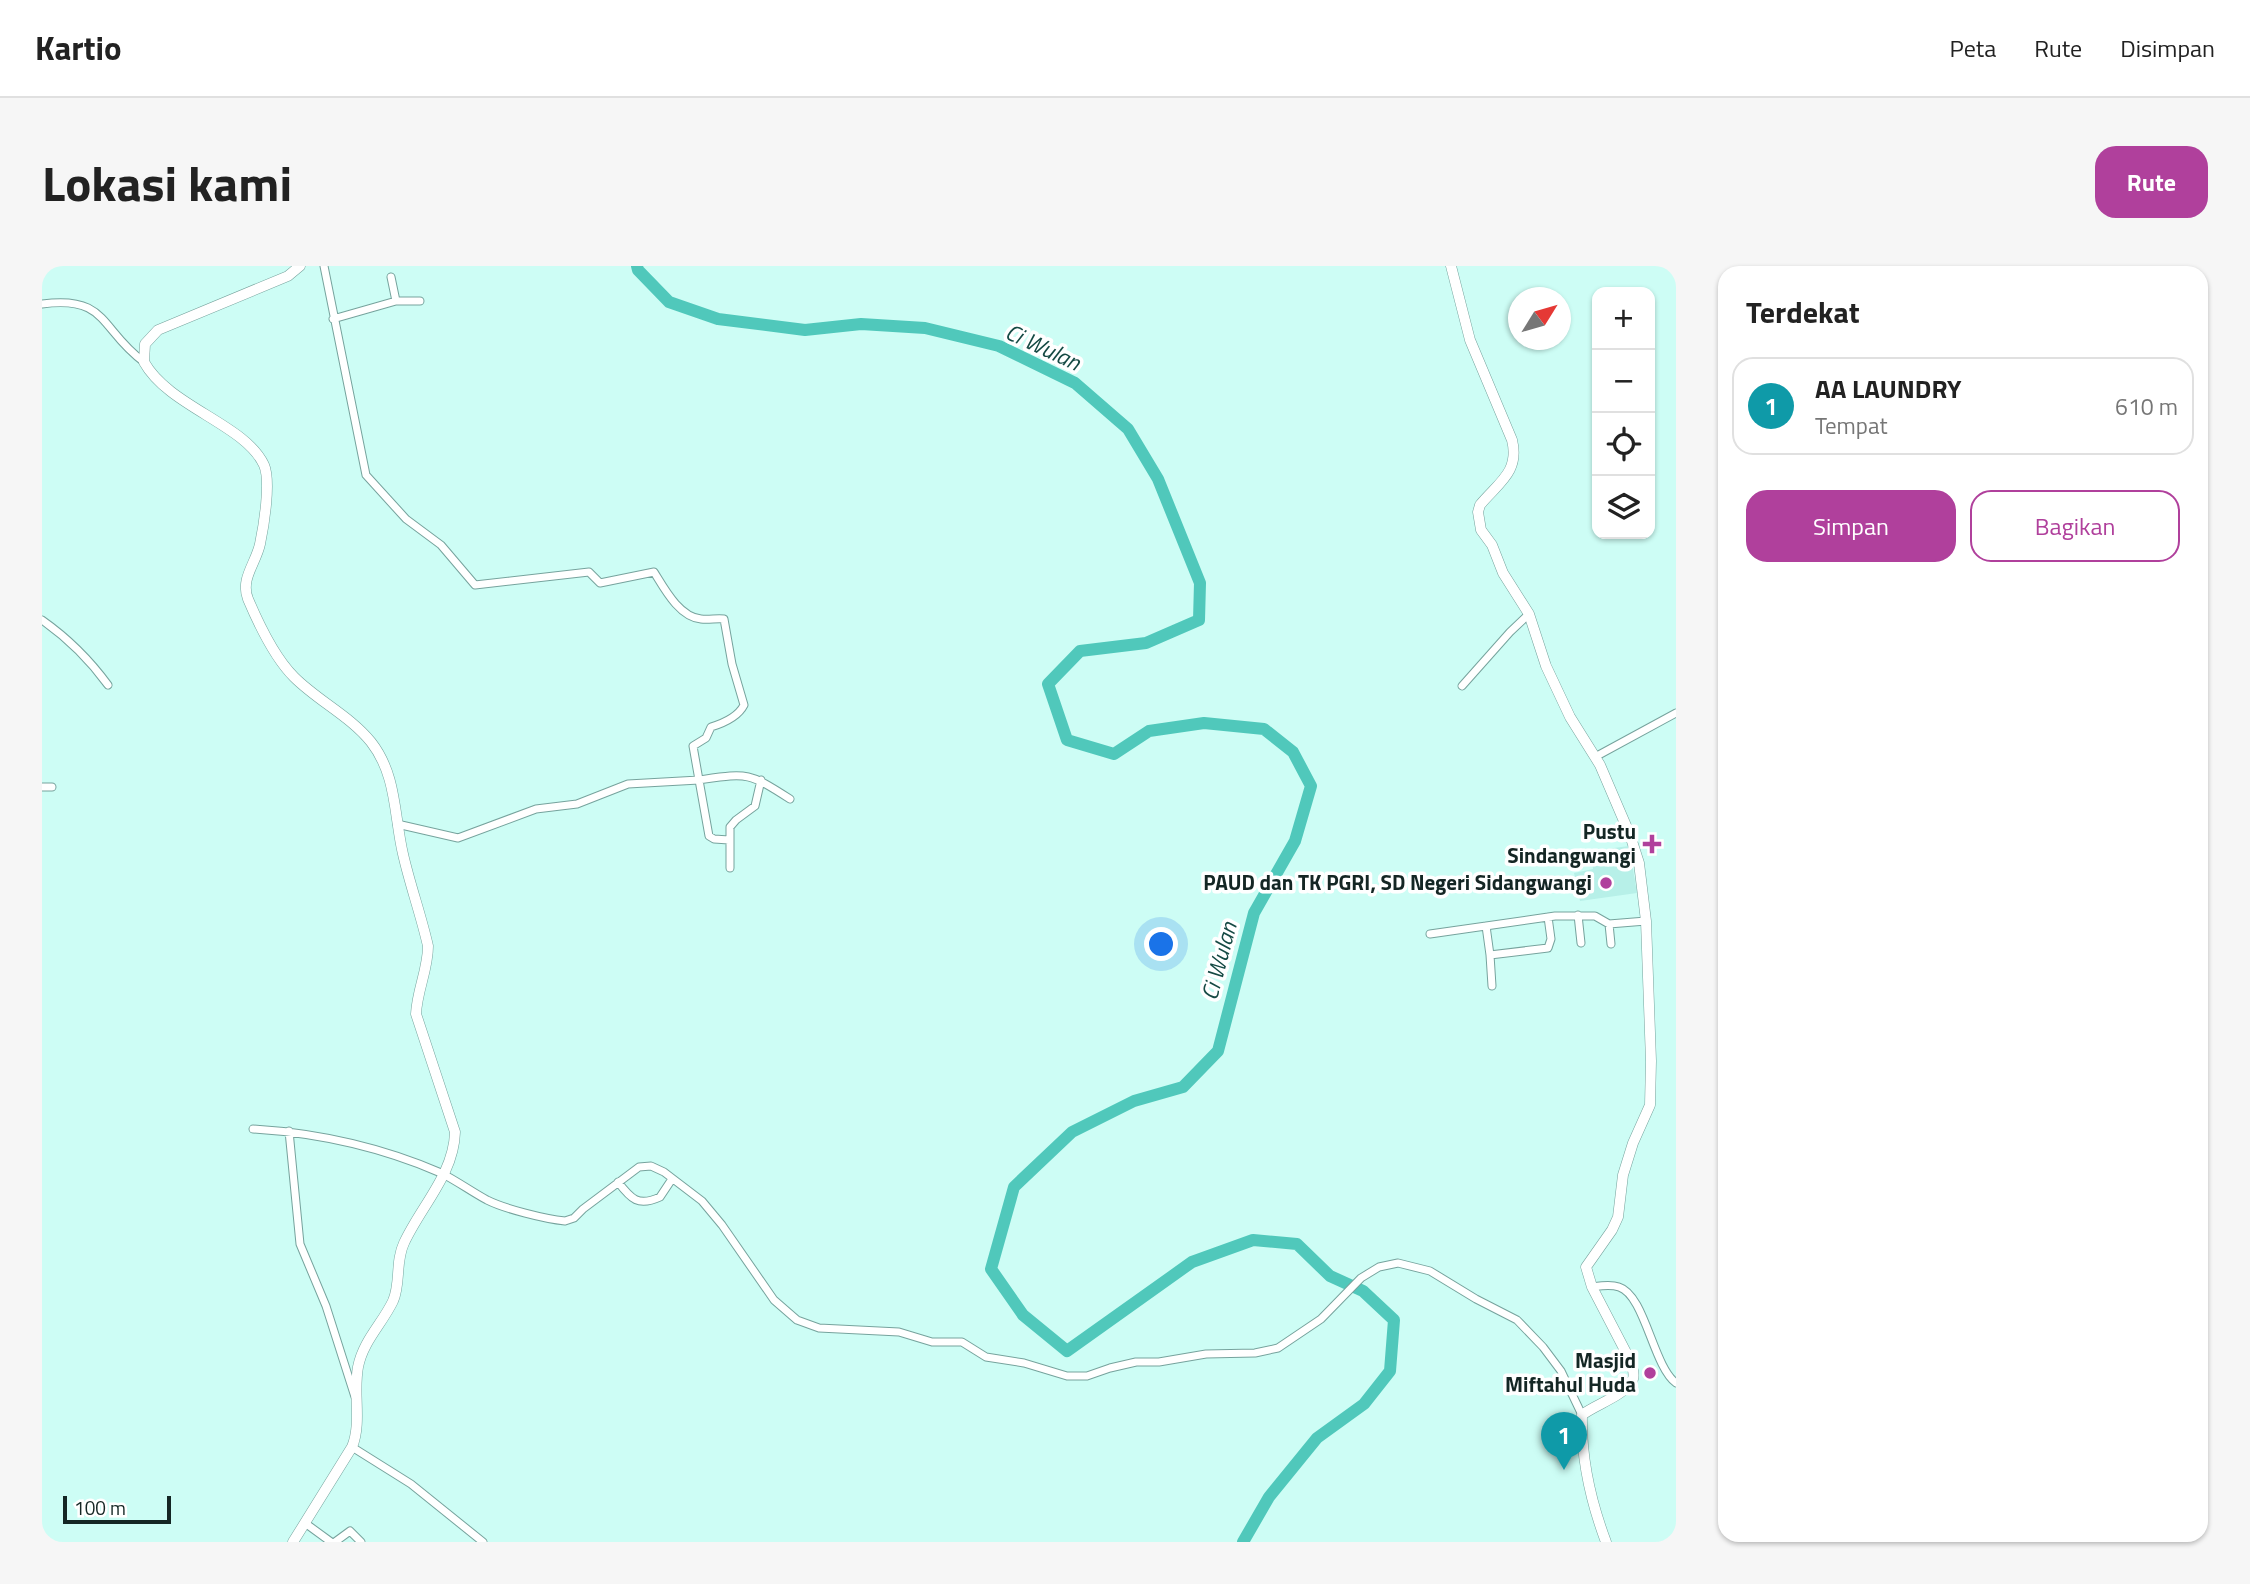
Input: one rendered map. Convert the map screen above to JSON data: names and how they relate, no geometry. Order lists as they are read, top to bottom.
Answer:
{
  "water": ["Ci Wulan"],
  "places": {
    "health": ["Pustu Sindangwangi"],
    "other": ["PAUD dan TK PGRI, SD Negeri Sidangwangi", "Masjid Miftahul Huda"]
  },
  "scale_bar": "100 m",
  "north": "top right",
  "page": {
    "header": "Kartio",
    "nav": ["Peta", "Rute", "Disimpan"],
    "title": "Lokasi kami",
    "buttons": [
      "Rute",
      ["Simpan", "Bagikan"]
    ],
    "heading": "Terdekat",
    "map_buttons": ["+", "−"],
    "list": [
      {
        "mark": "1",
        "name": "AA LAUNDRY",
        "note": "Tempat",
        "value": "610 m"
      }
    ],
    "pins": "1",
    "scale": "100 m"
  }
}
